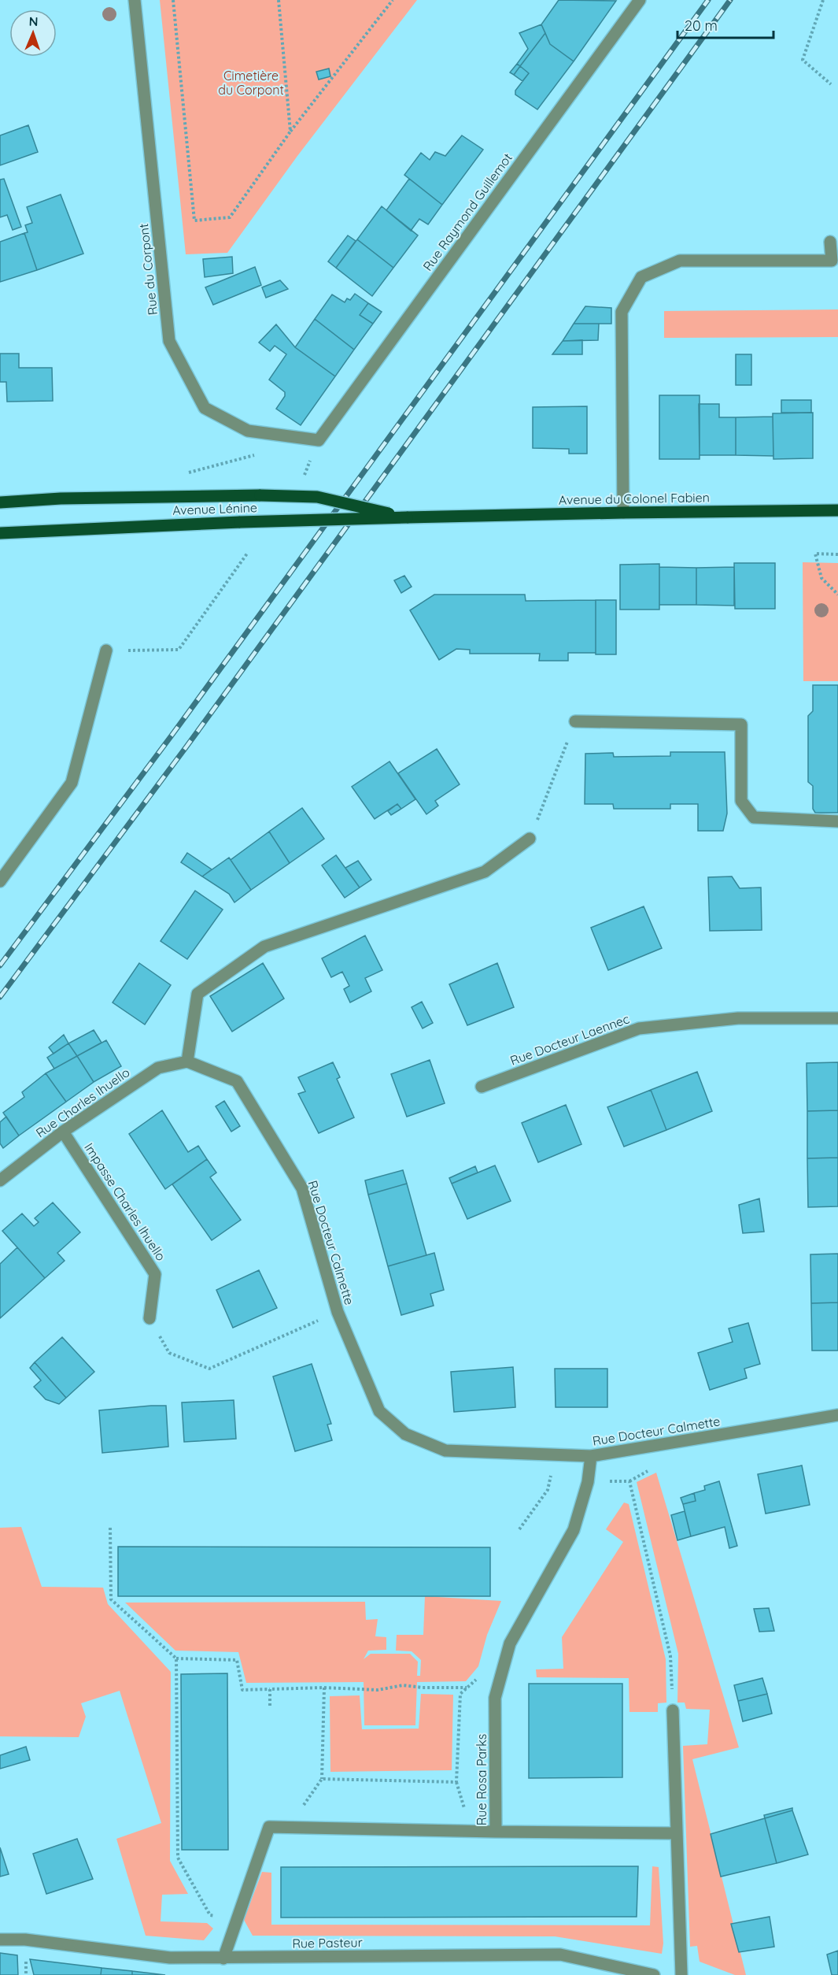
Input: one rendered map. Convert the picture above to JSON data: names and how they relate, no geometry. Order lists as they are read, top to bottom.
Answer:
{
  "streets": {
    "main road": ["Avenue du Colonel Fabien", "Avenue Lénine"],
    "street": [
      "Rue Raymond Guillemot",
      "Rue du Corpont",
      "Rue Docteur Laennec",
      "Rue Charles Ihuello",
      "Impasse Charles Ihuello",
      "Rue Docteur Calmette",
      "Rue Rosa Parks",
      "Rue Pasteur"
    ]
  },
  "crossings": [
    ["Rue Raymond Guillemot", "Rue du Corpont"],
    ["Avenue du Colonel Fabien", "Avenue Lénine"],
    ["Rue Charles Ihuello", "Impasse Charles Ihuello"],
    ["Rue Charles Ihuello", "Rue Docteur Calmette"],
    ["Rue Docteur Calmette", "Rue Rosa Parks"]
  ],
  "parks": ["Cimetière du Corpont"],
  "scale_bar": "20 m",
  "north": "top"
}
